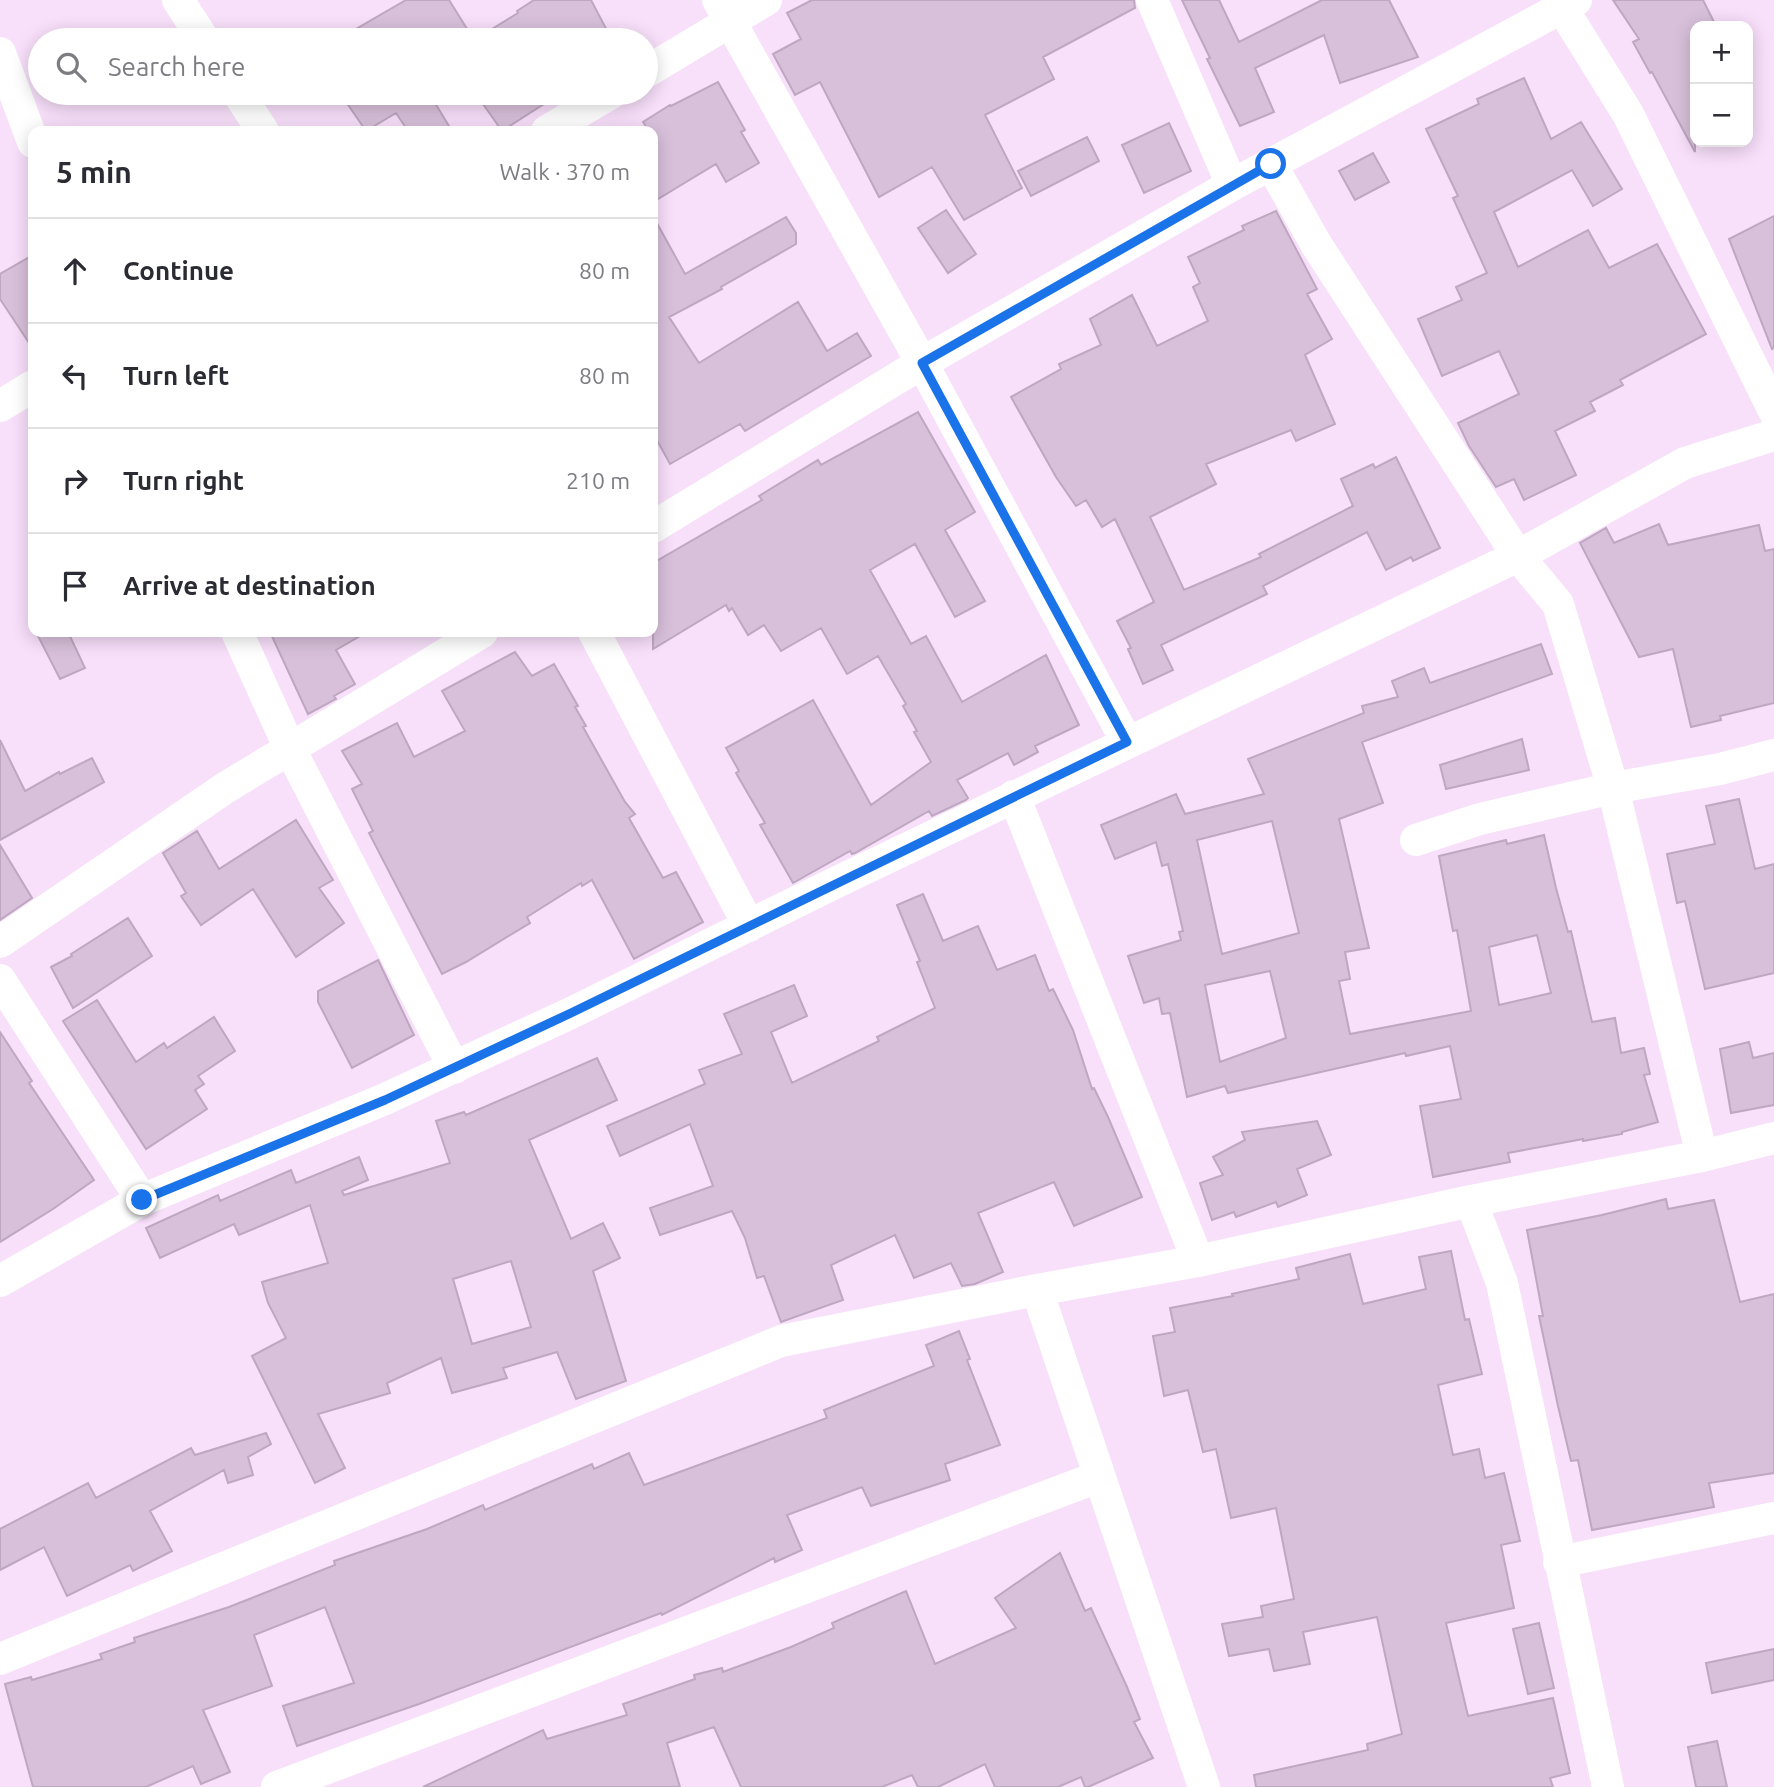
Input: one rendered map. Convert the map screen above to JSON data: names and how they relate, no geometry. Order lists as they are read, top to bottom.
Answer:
{
  "page": {
    "map_buttons": ["+", "−"],
    "search": "Search here",
    "heading": ["5 min", "Walk · 370 m"],
    "list": [
      ["Continue", "80 m"],
      ["Turn left", "80 m"],
      ["Turn right", "210 m"],
      "Arrive at destination"
    ]
  }
}
